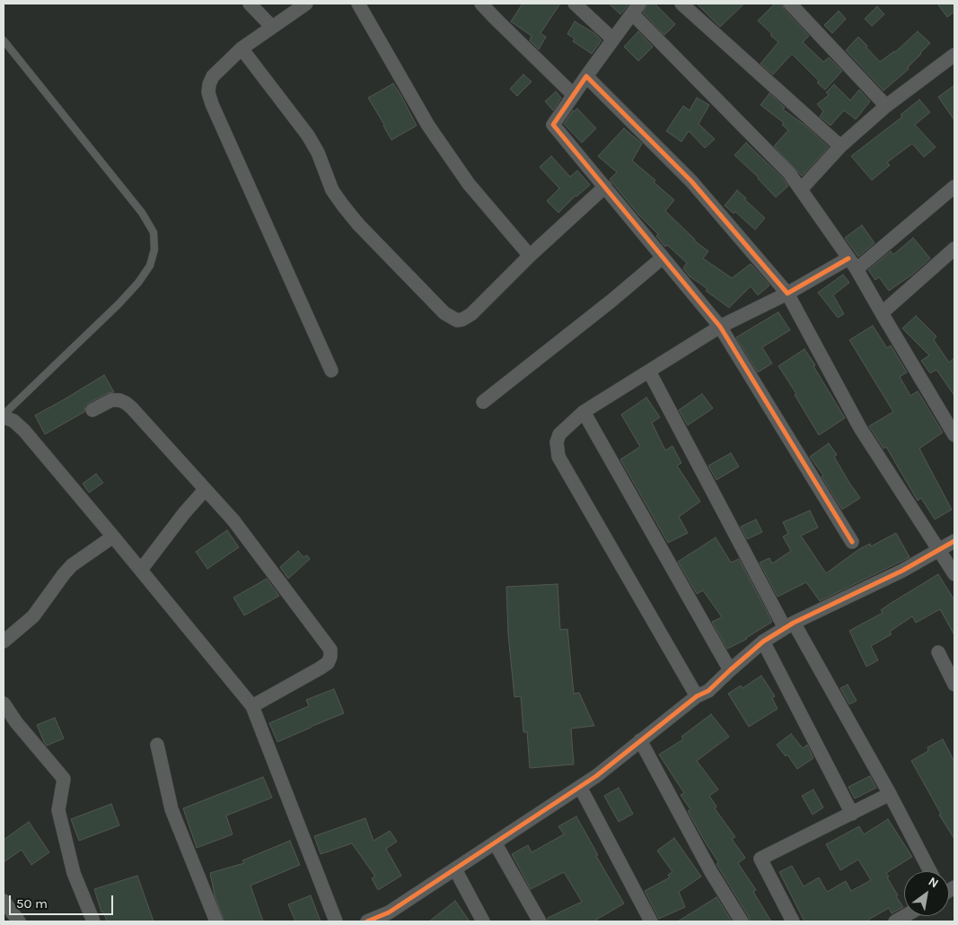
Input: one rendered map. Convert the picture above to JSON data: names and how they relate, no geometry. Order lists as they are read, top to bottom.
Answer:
{
  "scale_bar": "50 m",
  "north": "top right"
}
